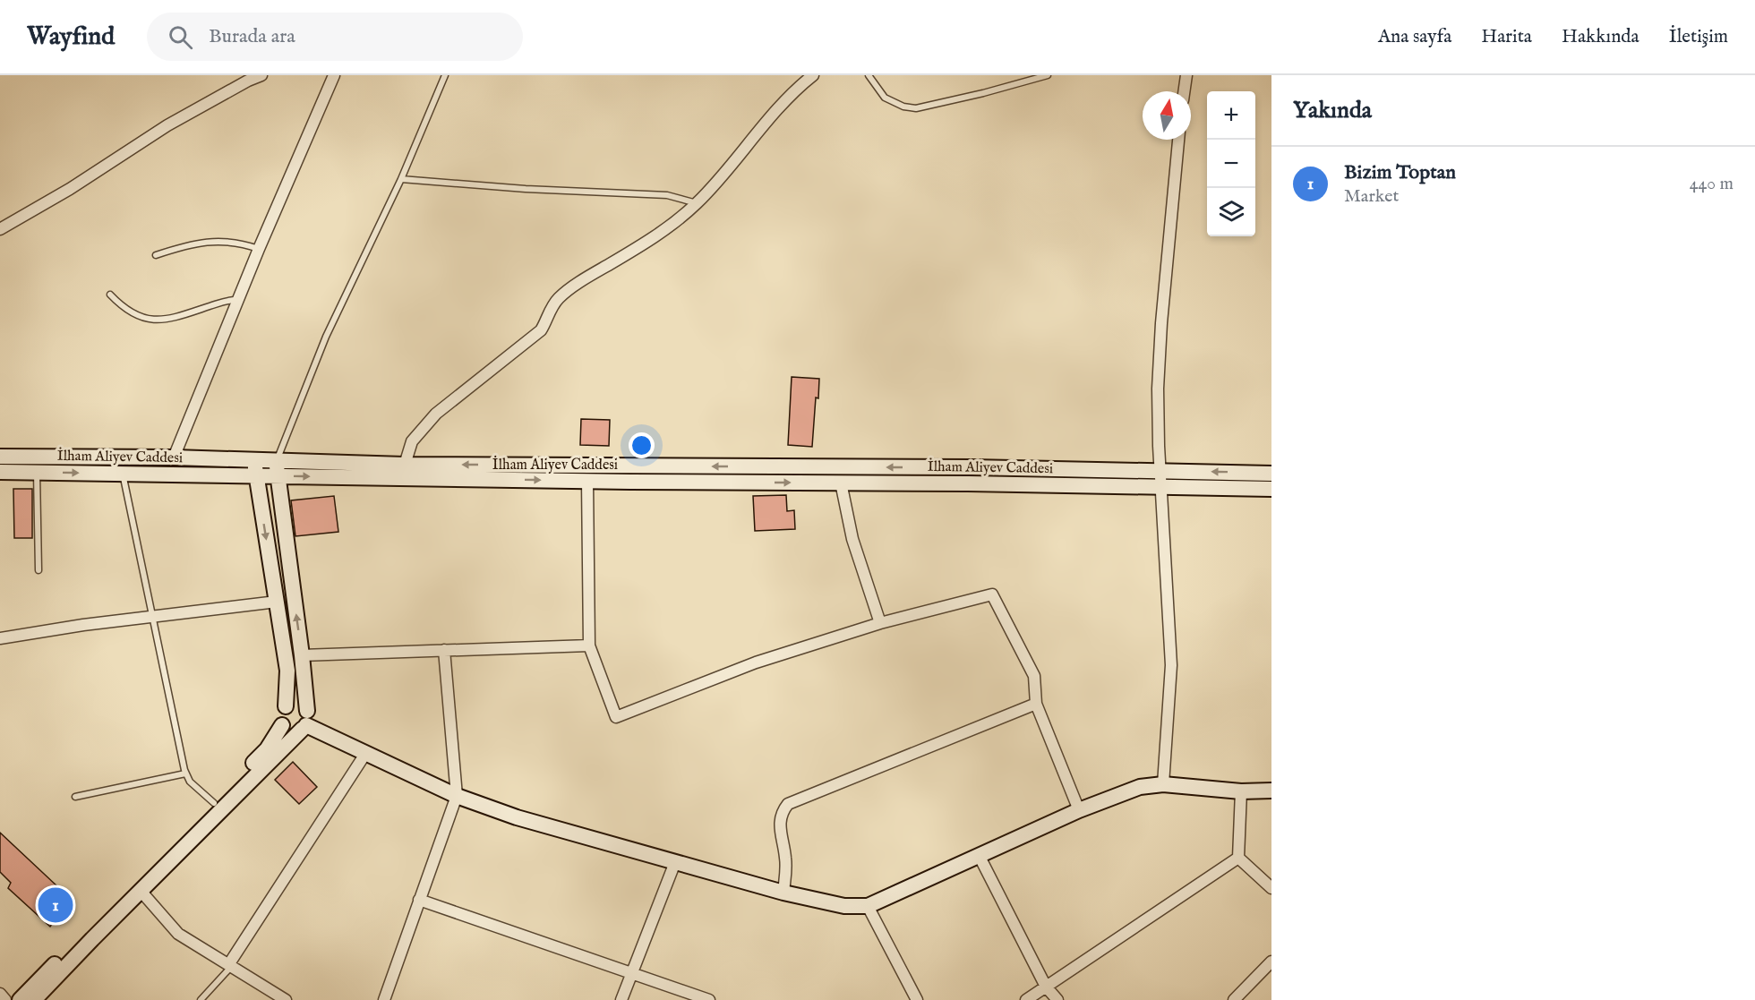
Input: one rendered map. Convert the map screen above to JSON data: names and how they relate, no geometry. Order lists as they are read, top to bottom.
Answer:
{
  "streets": {
    "main road": ["İlham Aliyev Caddesi"]
  },
  "north": "top",
  "page": {
    "header": "Wayfind",
    "search": "Burada ara",
    "nav": [
      "Ana sayfa",
      "Harita",
      "Hakkında",
      "İletişim"
    ],
    "heading": "Yakında",
    "map_buttons": ["+", "−"],
    "list": [
      {
        "mark": "1",
        "name": "Bizim Toptan",
        "note": "Market",
        "value": "440 m"
      }
    ],
    "pins": "1"
  }
}
